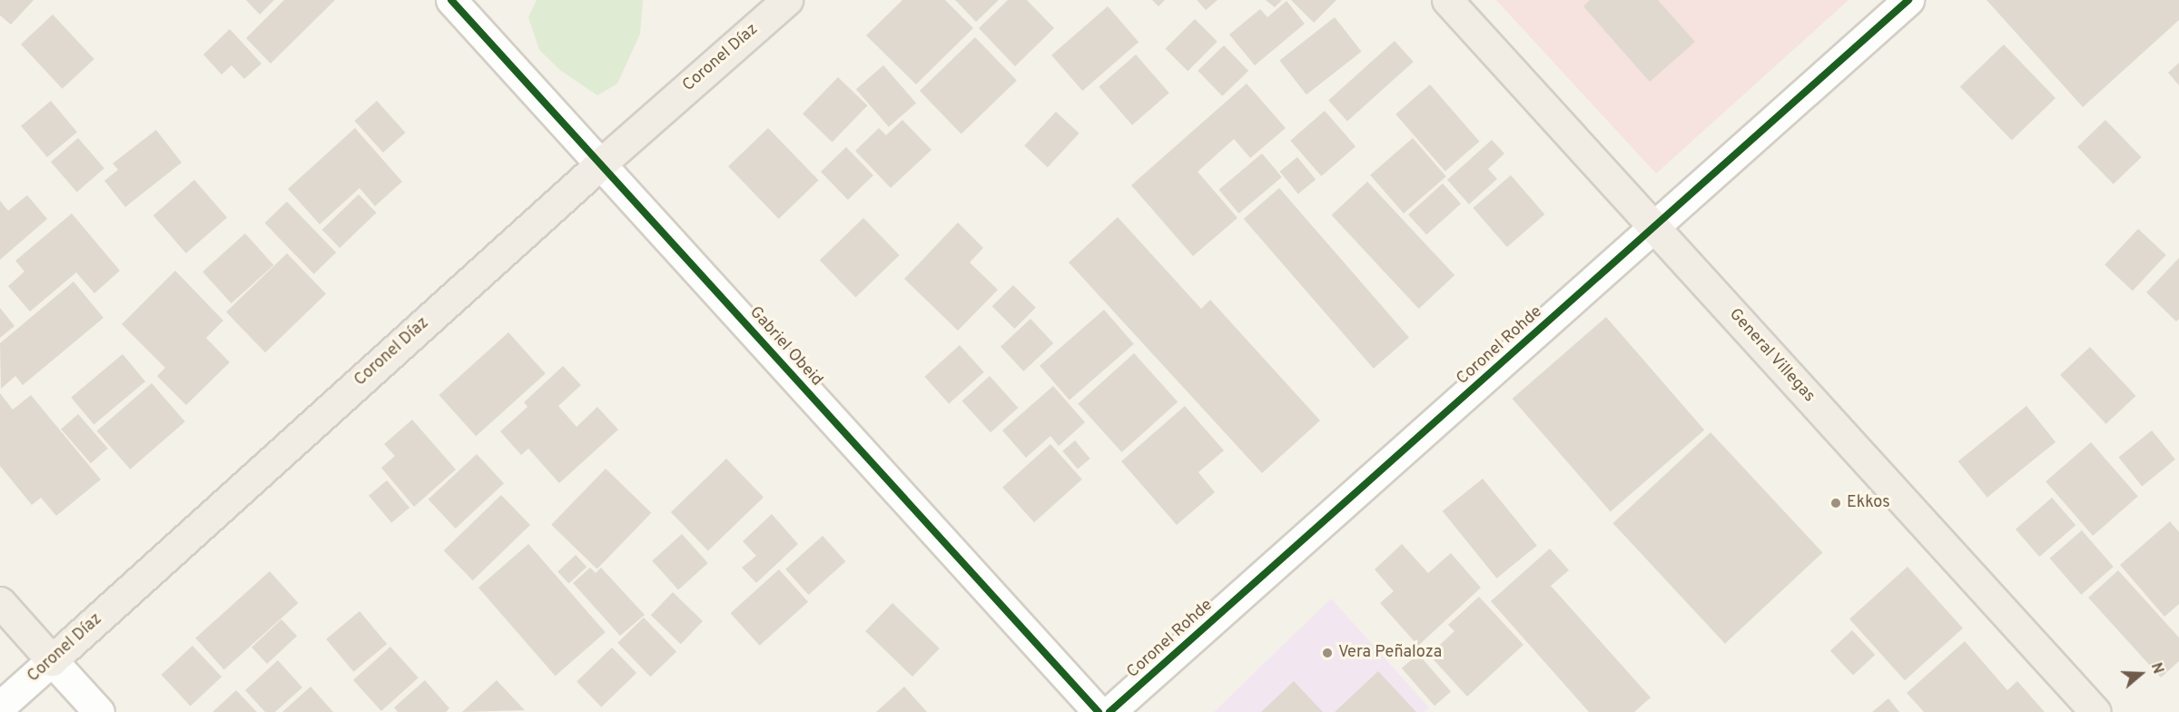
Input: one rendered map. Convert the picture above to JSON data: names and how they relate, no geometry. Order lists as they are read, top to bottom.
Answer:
{
  "streets": {
    "main road": ["Coronel Díaz", "General Villegas"],
    "street": ["Coronel Rohde", "Gabriel Obeid"]
  },
  "crossings": [
    ["Coronel Díaz", "Gabriel Obeid"],
    ["Coronel Rohde", "General Villegas"]
  ],
  "places": ["Ekkos", "Vera Peñaloza"],
  "north": "right"
}
